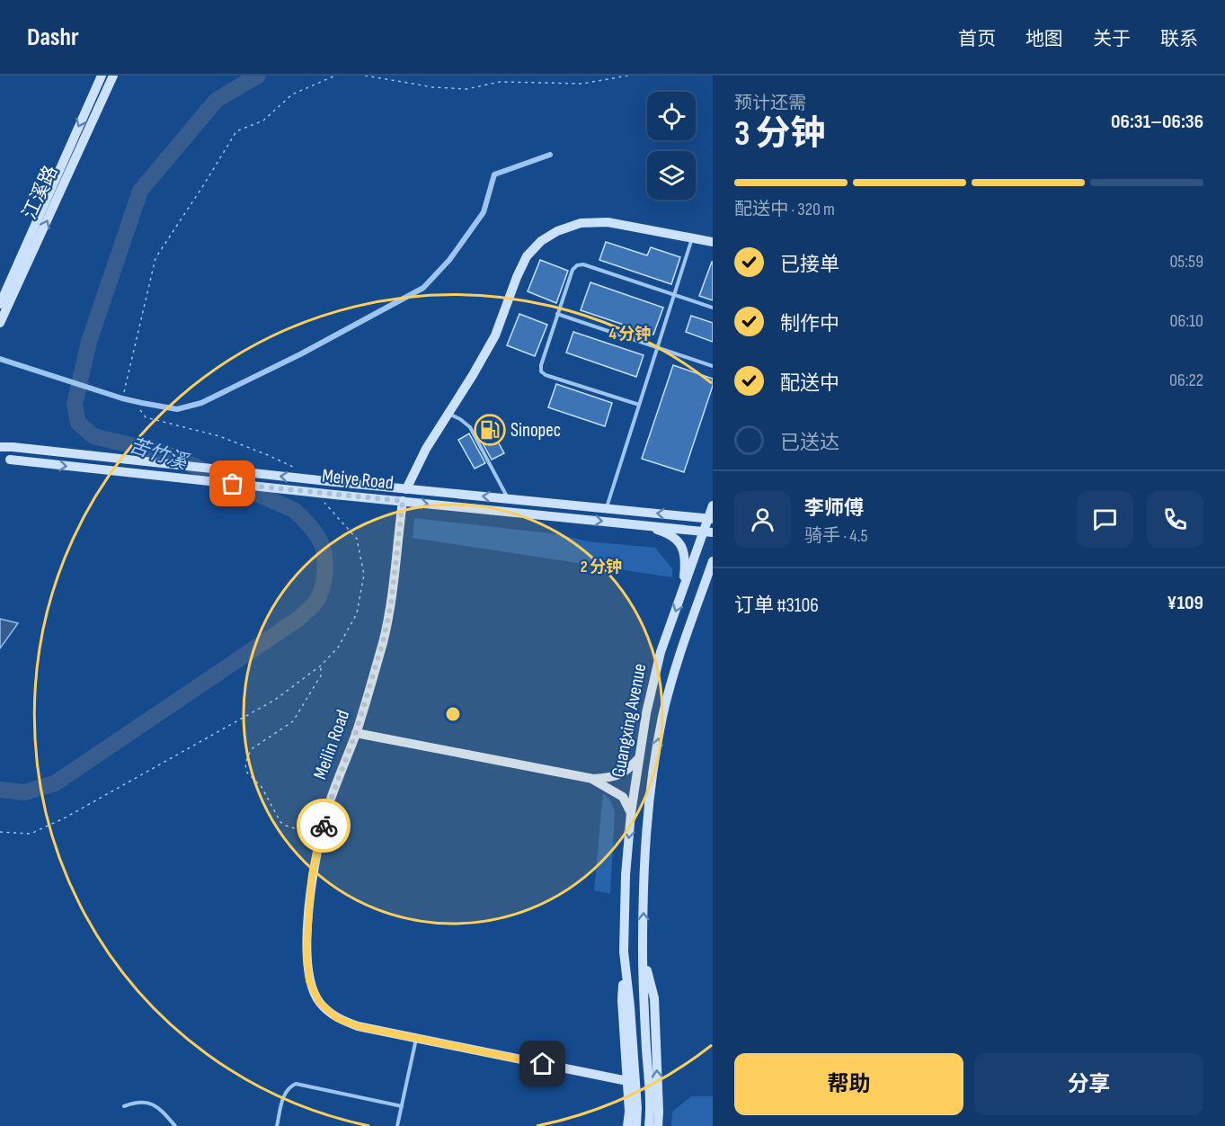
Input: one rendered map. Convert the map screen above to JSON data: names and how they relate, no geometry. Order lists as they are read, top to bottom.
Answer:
{
  "streets": {
    "main road": [
      "江溪路",
      "Meiye Road",
      "Guangxing Avenue",
      "Meilin Road"
    ]
  },
  "crossings": [
    ["Meiye Road", "Guangxing Avenue"],
    ["Meiye Road", "Meilin Road"],
    ["Guangxing Avenue", "Meilin Road"]
  ],
  "water": ["苦竹溪"],
  "places": {
    "fuel station": ["Sinopec"]
  },
  "page": {
    "header": "Dashr",
    "nav": [
      "首页",
      "地图",
      "关于",
      "联系"
    ],
    "heading": ["3 分钟", "预计还需", "06:31–06:36"],
    "panel": [
      "李师傅",
      "骑手 · 4.5",
      "订单 #3106",
      "¥109"
    ],
    "bar": "配送中 · 320 m",
    "list": [
      ["已接单", "05:59"],
      ["制作中", "06:10"],
      ["配送中", "06:22"],
      "已送达"
    ],
    "buttons": ["帮助", "分享"]
  },
  "rings": ["4 分钟", "2 分钟"]
}
